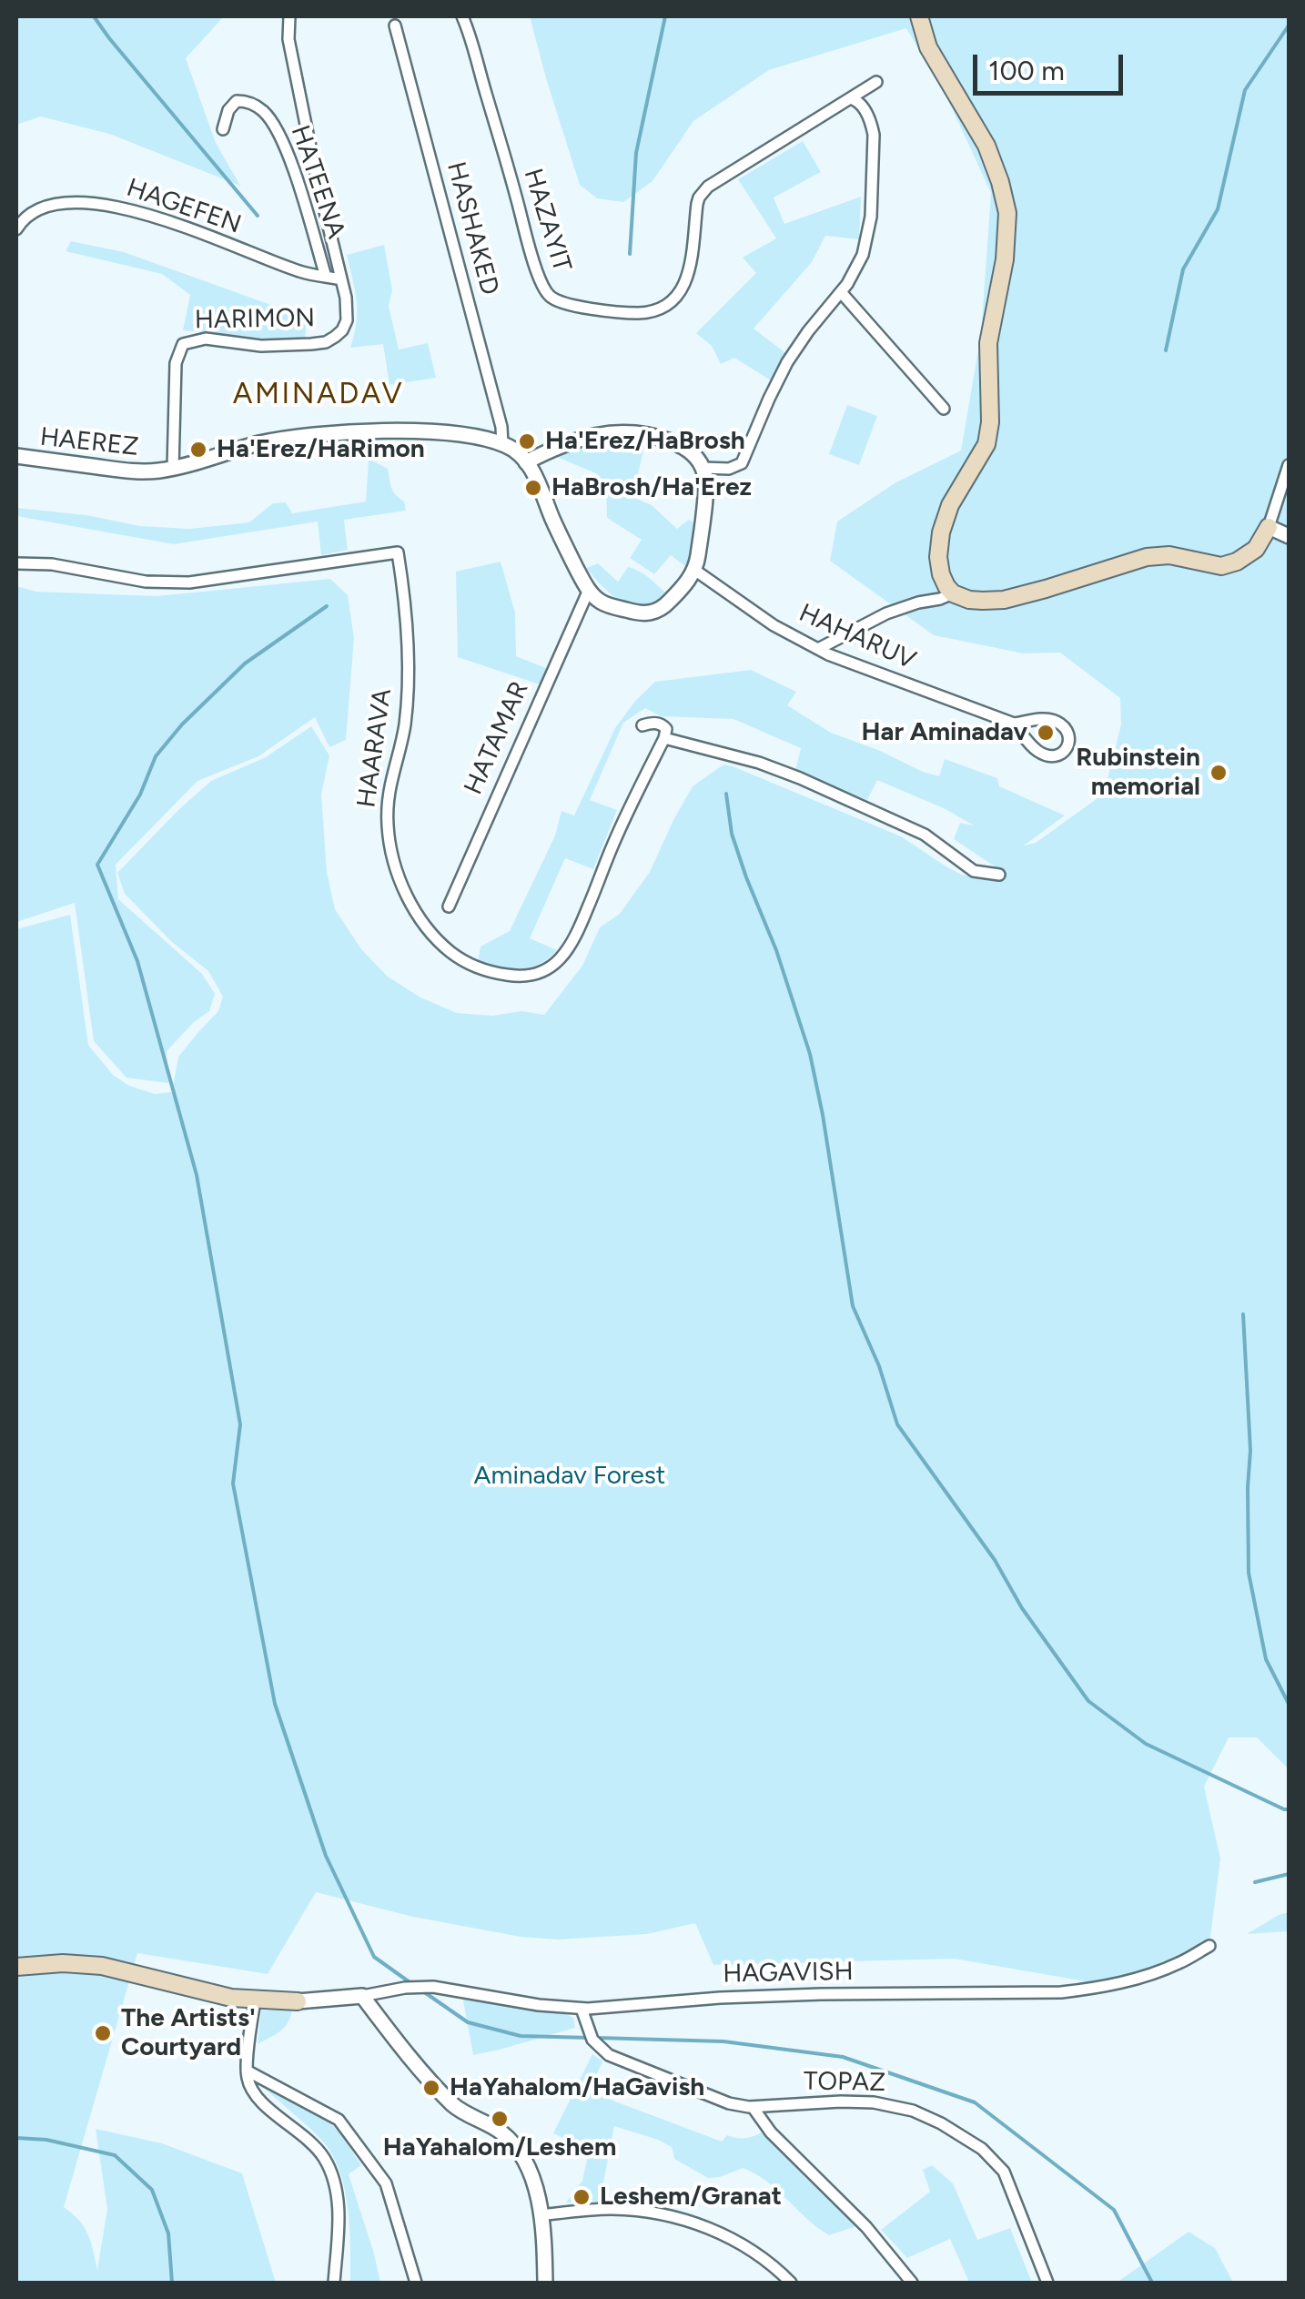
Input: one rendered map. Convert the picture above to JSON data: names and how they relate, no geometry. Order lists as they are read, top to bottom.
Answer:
{
  "streets": {
    "street": [
      "HATEENA",
      "HAGEFEN",
      "HAZAYIT",
      "HASHAKED",
      "HARIMON",
      "HAEREZ",
      "HAHARUV",
      "HATAMAR",
      "HAARAVA",
      "HAGAVISH",
      "TOPAZ"
    ]
  },
  "crossings": [
    ["HATEENA", "HAGEFEN"],
    ["HAGEFEN", "HARIMON"],
    ["HASHAKED", "HAEREZ"],
    ["HARIMON", "HAEREZ"],
    ["HAEREZ", "HAHARUV"],
    ["HAEREZ", "HATAMAR"],
    ["HAHARUV", "HATAMAR"],
    ["HAGAVISH", "TOPAZ"]
  ],
  "districts": ["AMINADAV"],
  "parks": ["Aminadav Forest"],
  "places": [
    "Ha'Erez/HaBrosh",
    "Ha'Erez/HaRimon",
    "HaBrosh/Ha'Erez",
    "Har Aminadav",
    "Rubinstein memorial",
    "The Artists' Courtyard",
    "HaYahalom/HaGavish",
    "HaYahalom/Leshem",
    "Leshem/Granat"
  ],
  "scale_bar": "100 m"
}
